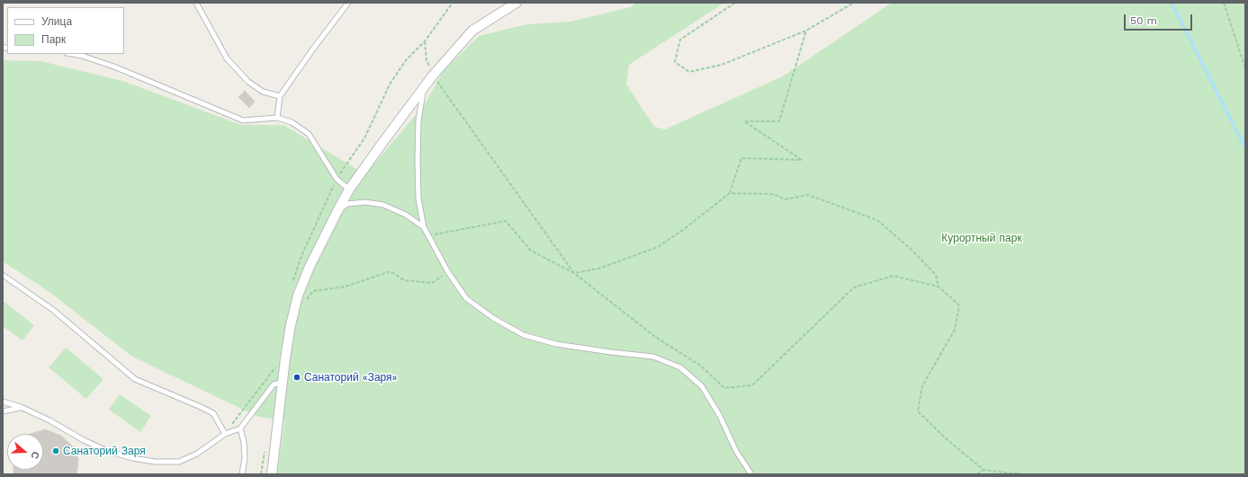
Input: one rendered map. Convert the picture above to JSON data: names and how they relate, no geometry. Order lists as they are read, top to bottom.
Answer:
{
  "parks": ["Курортный парк"],
  "places": ["Санаторий «Заря»", "Санаторий Заря"],
  "legend": ["Улица", "Парк"],
  "scale_bar": "50 m",
  "north": "right"
}
